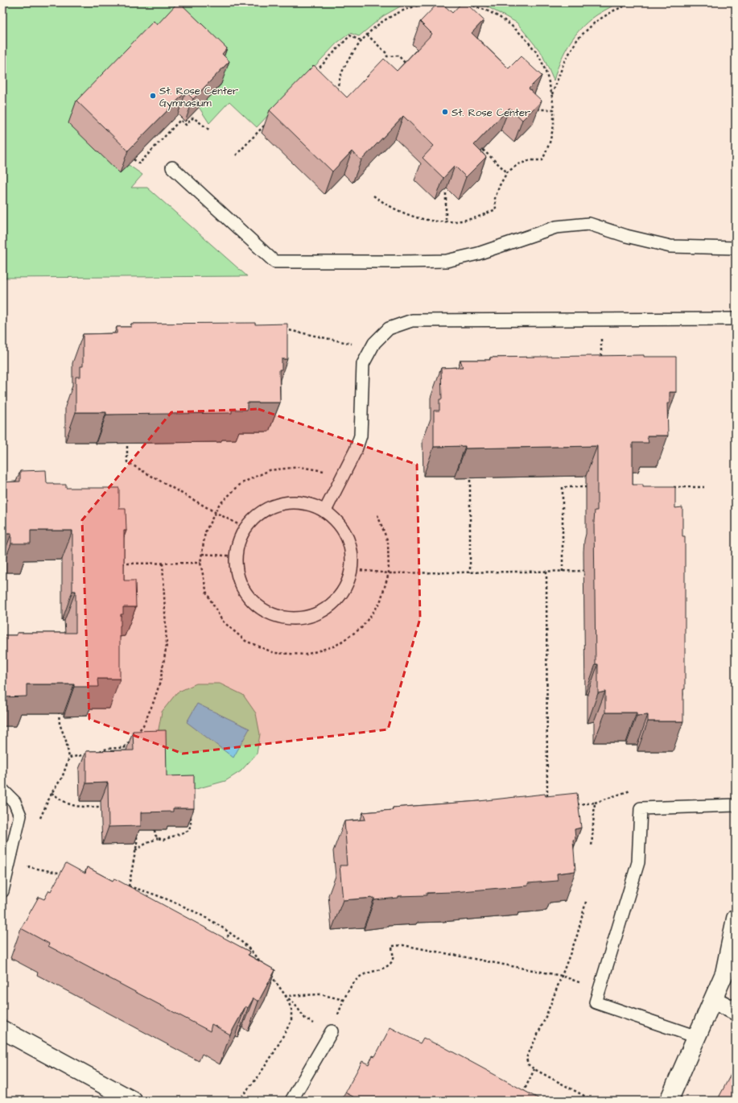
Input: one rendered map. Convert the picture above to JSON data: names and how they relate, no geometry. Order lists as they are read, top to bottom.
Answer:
{
  "places": ["St. Rose Center Gymnasium", "St. Rose Center"]
}
